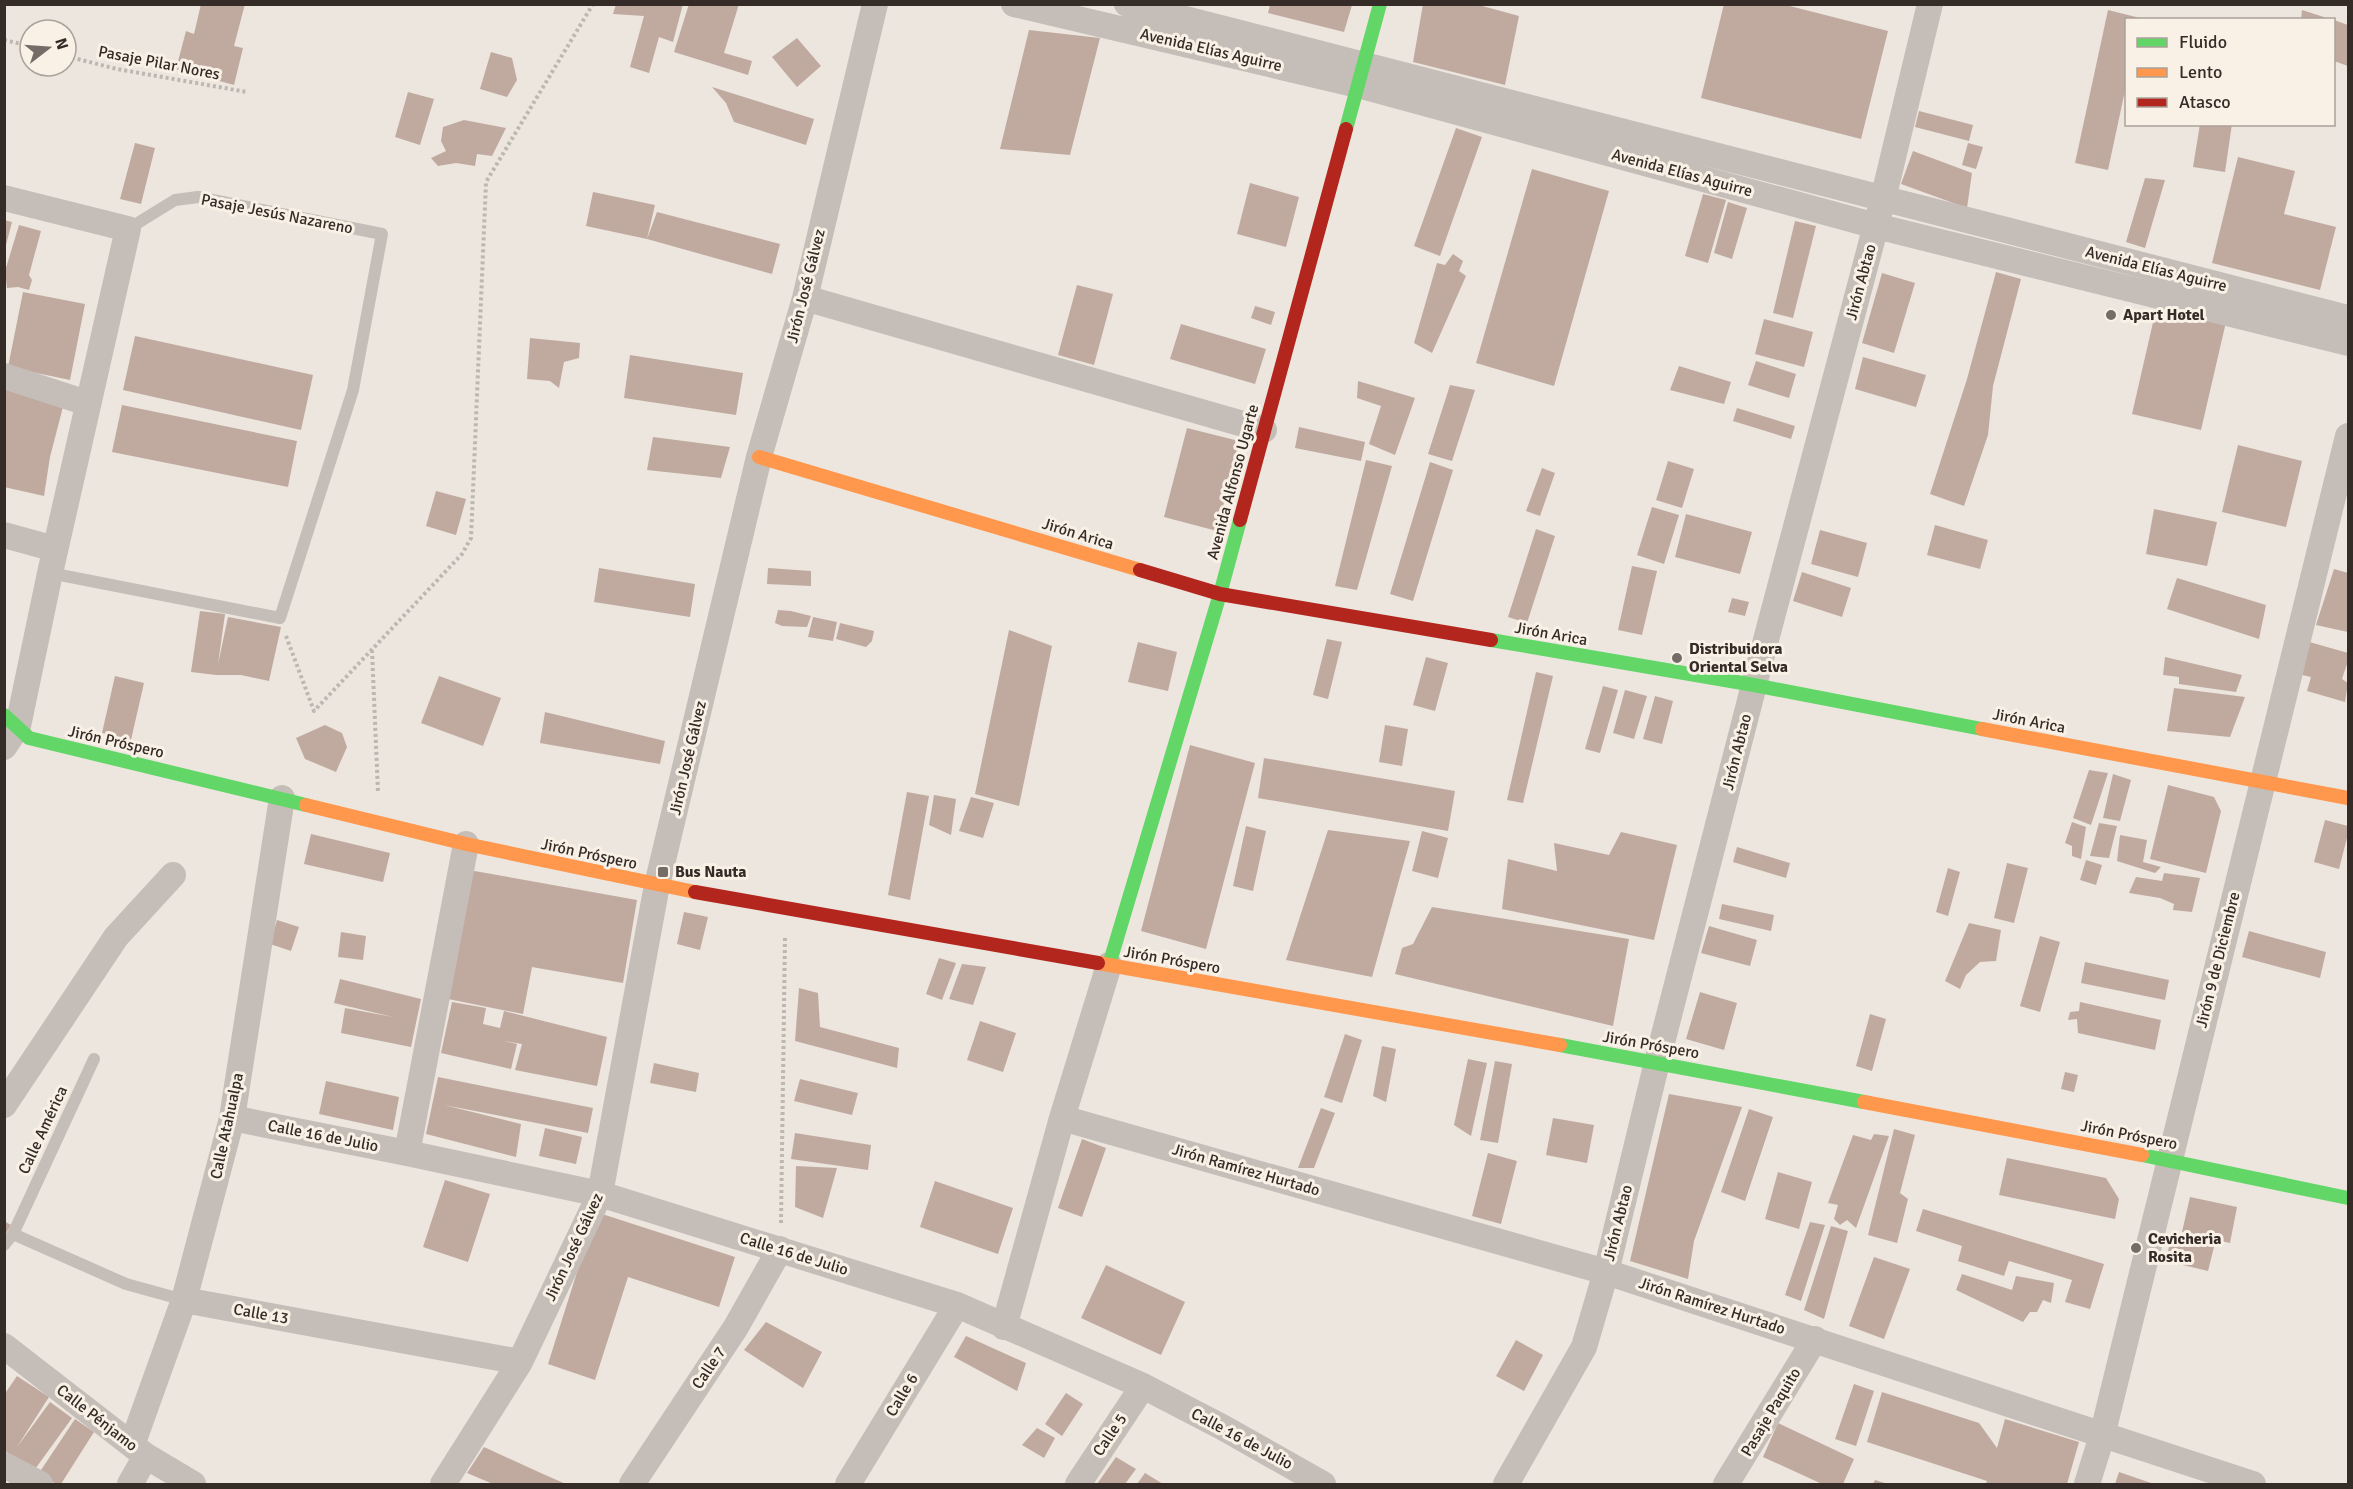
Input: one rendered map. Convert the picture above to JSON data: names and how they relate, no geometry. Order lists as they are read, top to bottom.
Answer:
{
  "streets": {
    "street": [
      "Avenida Elías Aguirre",
      "Jirón Abtao",
      "Jirón José Gálvez",
      "Avenida Alfonso Ugarte",
      "Jirón Arica",
      "Jirón Próspero",
      "Jirón 9 de Diciembre",
      "Calle Atahualpa",
      "Calle 16 de Julio",
      "Jirón Ramírez Hurtado",
      "Calle 13",
      "Calle 7",
      "Calle 6",
      "Pasaje Paquito",
      "Calle Pénjamo",
      "Calle 5"
    ],
    "lane": ["Pasaje Jesús Nazareno", "Calle América"],
    "path": ["Pasaje Pilar Nores"]
  },
  "crossings": [
    ["Avenida Elías Aguirre", "Jirón Abtao"],
    ["Avenida Elías Aguirre", "Avenida Alfonso Ugarte"],
    ["Jirón Abtao", "Jirón Arica"],
    ["Jirón Abtao", "Jirón Próspero"],
    ["Jirón Abtao", "Jirón Ramírez Hurtado"],
    ["Jirón José Gálvez", "Jirón Arica"],
    ["Jirón José Gálvez", "Jirón Próspero"],
    ["Jirón José Gálvez", "Calle 16 de Julio"],
    ["Jirón José Gálvez", "Calle 13"],
    ["Avenida Alfonso Ugarte", "Jirón Arica"],
    ["Avenida Alfonso Ugarte", "Jirón Próspero"],
    ["Jirón Arica", "Jirón 9 de Diciembre"],
    ["Jirón Próspero", "Jirón 9 de Diciembre"],
    ["Jirón Próspero", "Calle Atahualpa"],
    ["Jirón 9 de Diciembre", "Jirón Ramírez Hurtado"],
    ["Calle Atahualpa", "Calle 16 de Julio"],
    ["Calle Atahualpa", "Calle 13"],
    ["Calle Atahualpa", "Calle Pénjamo"],
    ["Calle América", "Calle 13"],
    ["Calle 16 de Julio", "Calle 7"],
    ["Calle 16 de Julio", "Calle 6"],
    ["Calle 16 de Julio", "Calle 5"],
    ["Jirón Ramírez Hurtado", "Pasaje Paquito"]
  ],
  "places": {
    "other": ["Apart Hotel", "Distribuidora Oriental Selva", "Cevicheria Rosita"],
    "transit": ["Bus Nauta"]
  },
  "legend": ["Fluido", "Lento", "Atasco"],
  "north": "right"
}
